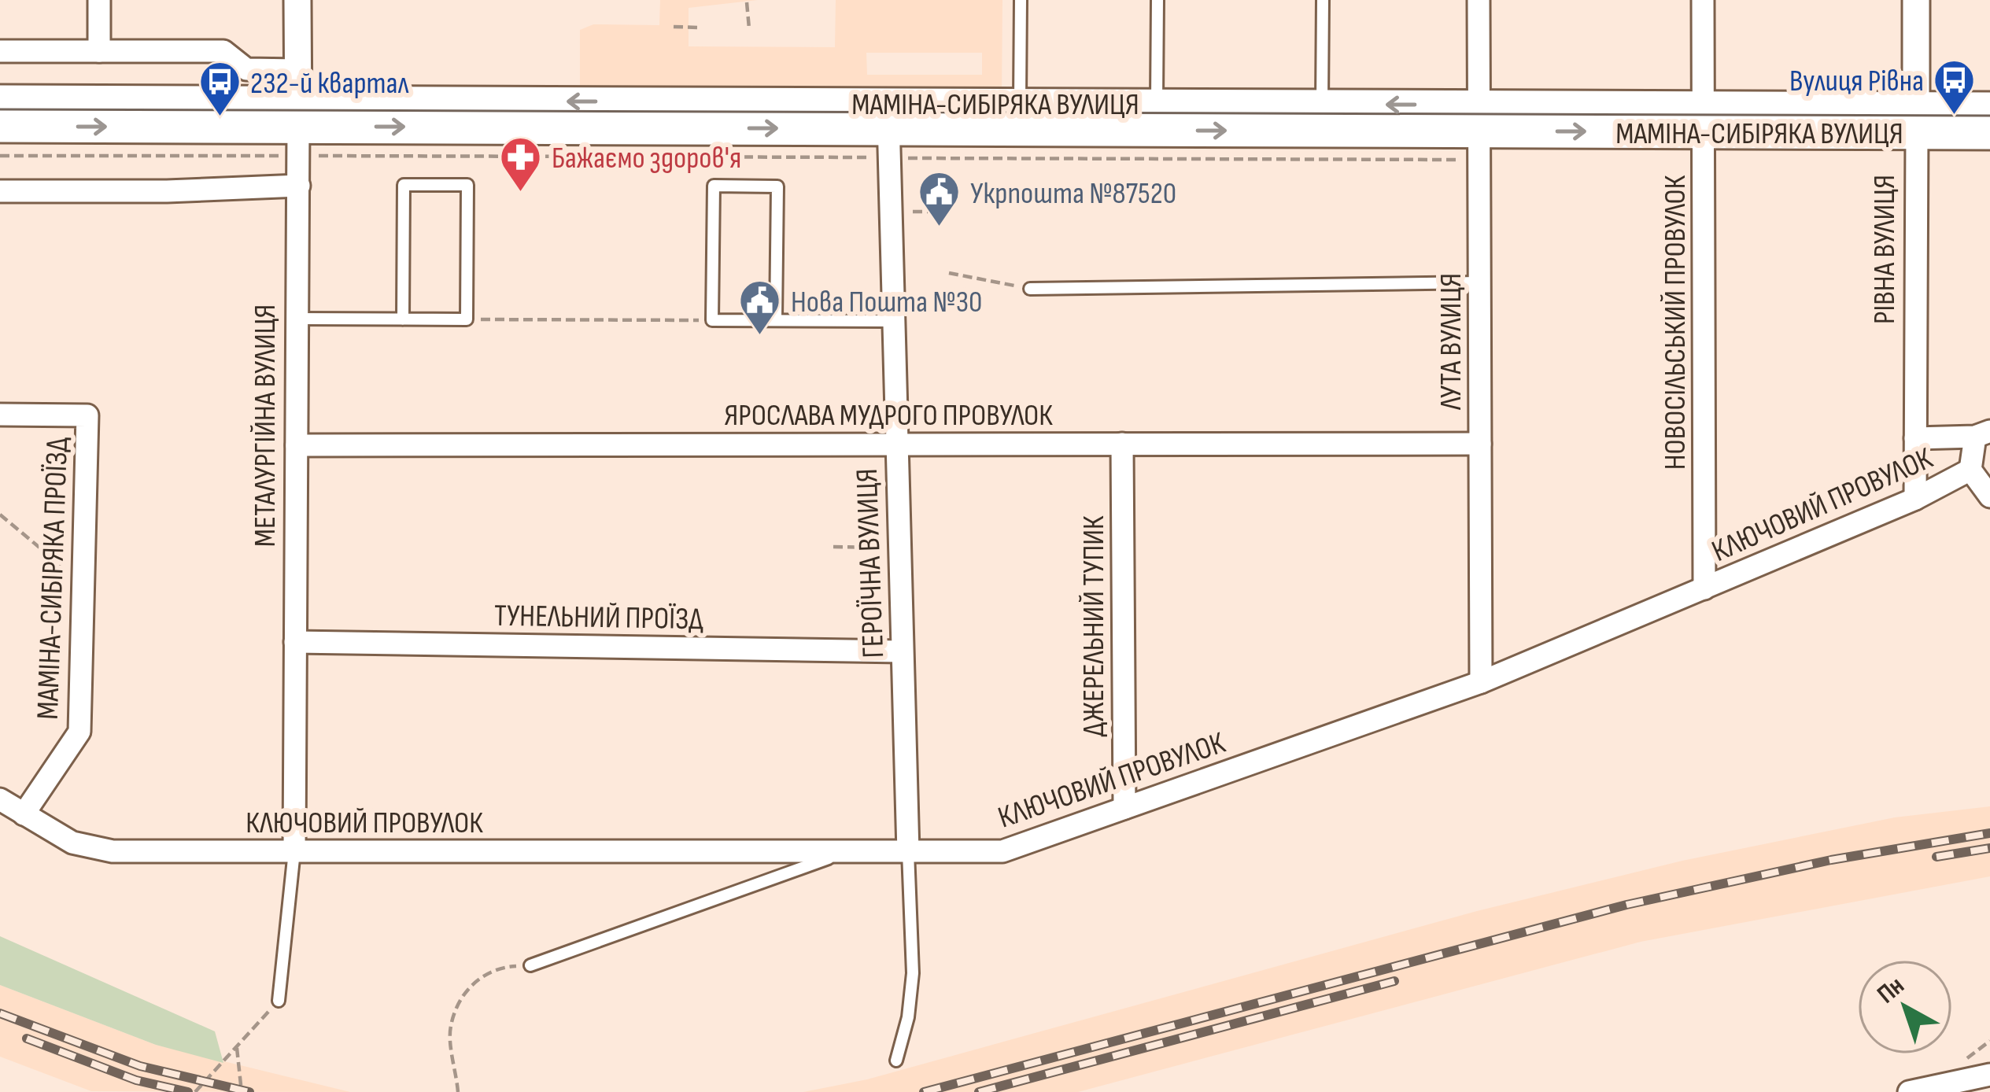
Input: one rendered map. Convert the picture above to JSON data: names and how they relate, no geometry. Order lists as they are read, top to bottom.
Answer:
{
  "streets": {
    "main road": ["МАМІНА-СИБІРЯКА ВУЛИЦЯ"],
    "street": [
      "РІВНА ВУЛИЦЯ",
      "НОВОСІЛЬСЬКИЙ ПРОВУЛОК",
      "ЛУТА ВУЛИЦЯ",
      "ЯРОСЛАВА МУДРОГО ПРОВУЛОК",
      "МЕТАЛУРГІЙНА ВУЛИЦЯ",
      "КЛЮЧОВИЙ ПРОВУЛОК",
      "ГЕРОЇЧНА ВУЛИЦЯ",
      "МАМІНА-СИБІРЯКА ПРОЇЗД",
      "ТУНЕЛЬНИЙ ПРОЇЗД",
      "ДЖЕРЕЛЬНИЙ ТУПИК"
    ]
  },
  "crossings": [
    ["МАМІНА-СИБІРЯКА ВУЛИЦЯ", "РІВНА ВУЛИЦЯ"],
    ["МАМІНА-СИБІРЯКА ВУЛИЦЯ", "НОВОСІЛЬСЬКИЙ ПРОВУЛОК"],
    ["МАМІНА-СИБІРЯКА ВУЛИЦЯ", "ЛУТА ВУЛИЦЯ"],
    ["МАМІНА-СИБІРЯКА ВУЛИЦЯ", "МЕТАЛУРГІЙНА ВУЛИЦЯ"],
    ["МАМІНА-СИБІРЯКА ВУЛИЦЯ", "ГЕРОЇЧНА ВУЛИЦЯ"],
    ["РІВНА ВУЛИЦЯ", "КЛЮЧОВИЙ ПРОВУЛОК"],
    ["НОВОСІЛЬСЬКИЙ ПРОВУЛОК", "КЛЮЧОВИЙ ПРОВУЛОК"],
    ["ЛУТА ВУЛИЦЯ", "ЯРОСЛАВА МУДРОГО ПРОВУЛОК"],
    ["ЛУТА ВУЛИЦЯ", "КЛЮЧОВИЙ ПРОВУЛОК"],
    ["ЯРОСЛАВА МУДРОГО ПРОВУЛОК", "МЕТАЛУРГІЙНА ВУЛИЦЯ"],
    ["ЯРОСЛАВА МУДРОГО ПРОВУЛОК", "ГЕРОЇЧНА ВУЛИЦЯ"],
    ["ЯРОСЛАВА МУДРОГО ПРОВУЛОК", "ДЖЕРЕЛЬНИЙ ТУПИК"],
    ["МЕТАЛУРГІЙНА ВУЛИЦЯ", "КЛЮЧОВИЙ ПРОВУЛОК"],
    ["МЕТАЛУРГІЙНА ВУЛИЦЯ", "ТУНЕЛЬНИЙ ПРОЇЗД"],
    ["КЛЮЧОВИЙ ПРОВУЛОК", "ГЕРОЇЧНА ВУЛИЦЯ"],
    ["КЛЮЧОВИЙ ПРОВУЛОК", "МАМІНА-СИБІРЯКА ПРОЇЗД"],
    ["КЛЮЧОВИЙ ПРОВУЛОК", "ДЖЕРЕЛЬНИЙ ТУПИК"],
    ["ГЕРОЇЧНА ВУЛИЦЯ", "ТУНЕЛЬНИЙ ПРОЇЗД"]
  ],
  "places": {
    "bus stop": ["Вулиця Рівна", "232-й квартал"],
    "pharmacy": ["Бажаємо здоров'я"],
    "public building": ["Укрпошта №87520", "Нова Пошта №30"]
  },
  "north": "top left"
}
